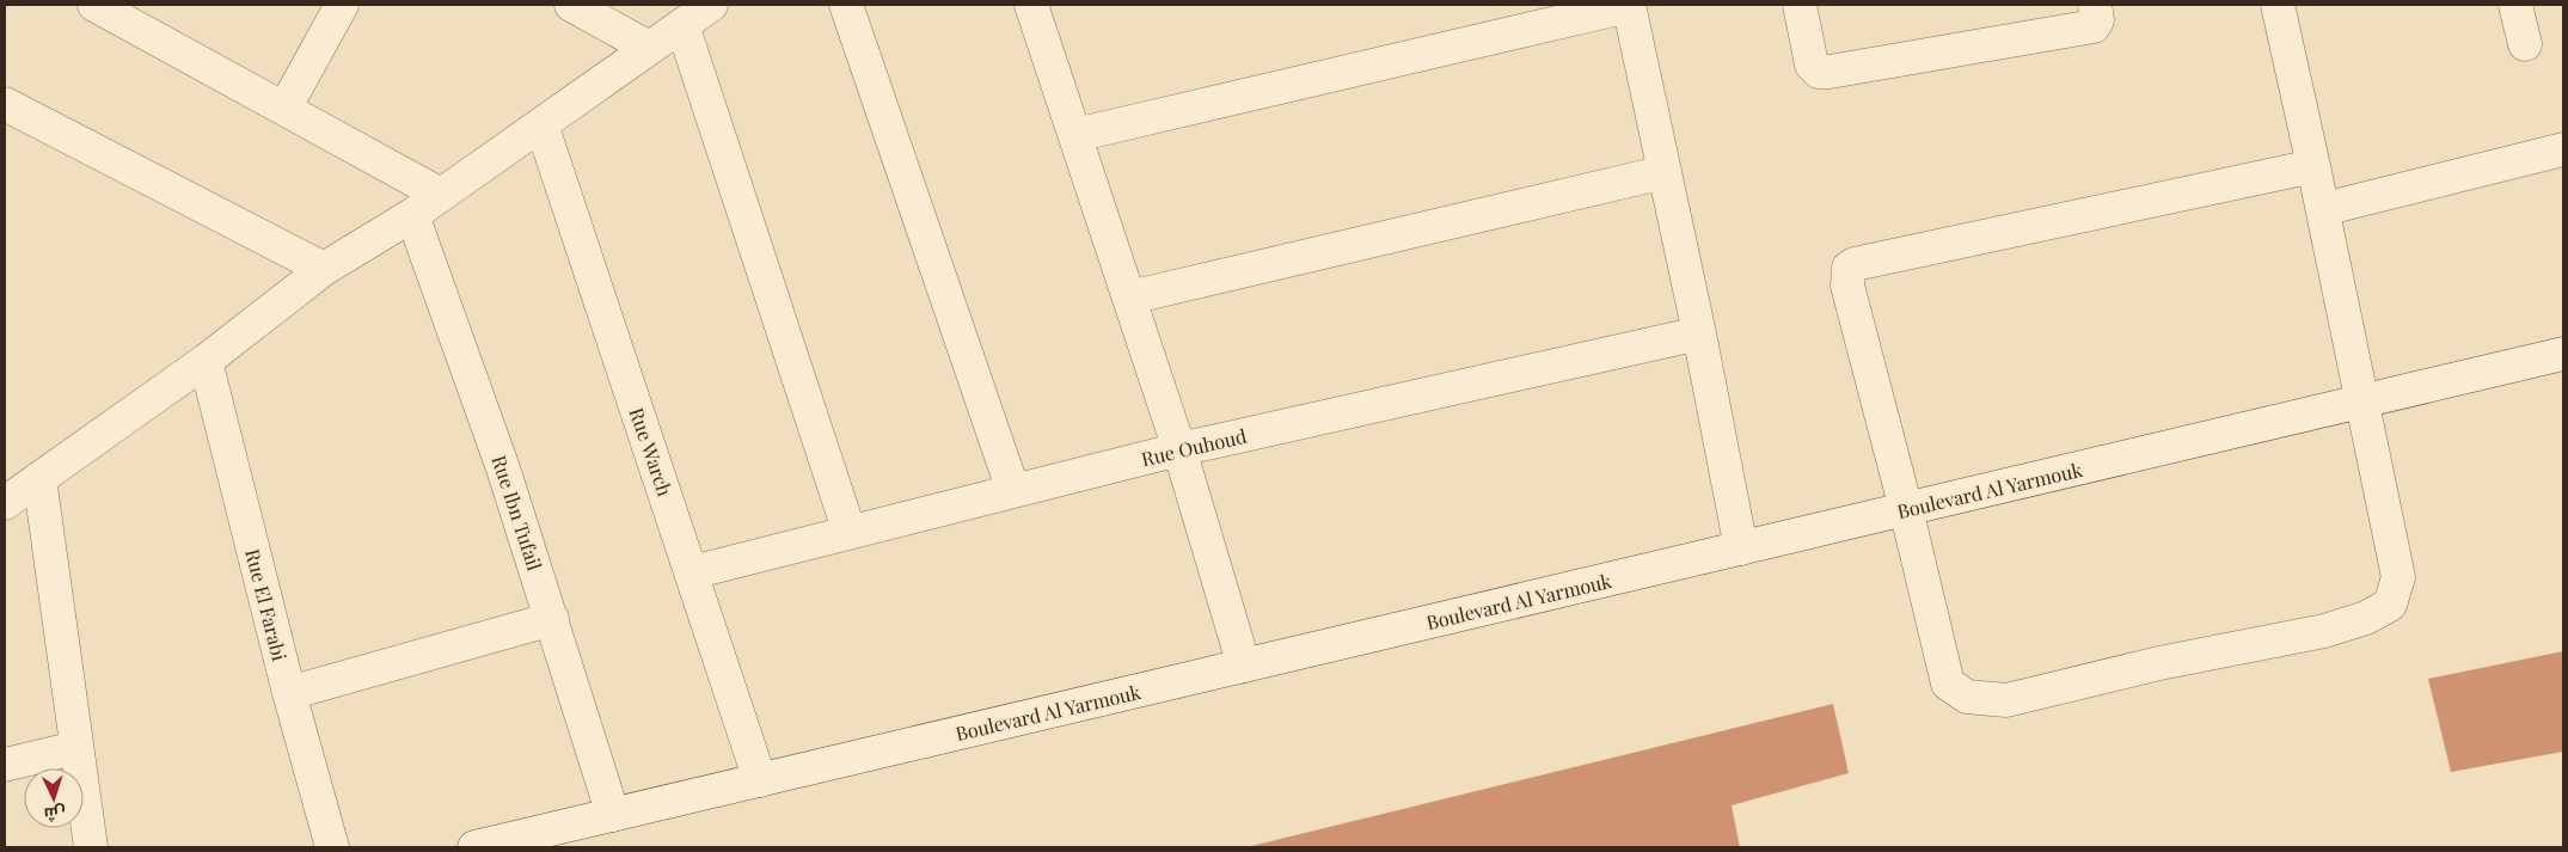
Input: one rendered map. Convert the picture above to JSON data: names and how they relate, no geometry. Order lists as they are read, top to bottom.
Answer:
{
  "streets": {
    "street": [
      "Rue Ouhoud",
      "Rue Warch",
      "Boulevard Al Yarmouk",
      "Rue Ibn Tufail",
      "Rue El Farabi"
    ]
  },
  "crossings": [
    ["Rue Ouhoud", "Rue Warch"],
    ["Rue Warch", "Boulevard Al Yarmouk"],
    ["Boulevard Al Yarmouk", "Rue Ibn Tufail"]
  ],
  "north": "bottom"
}
